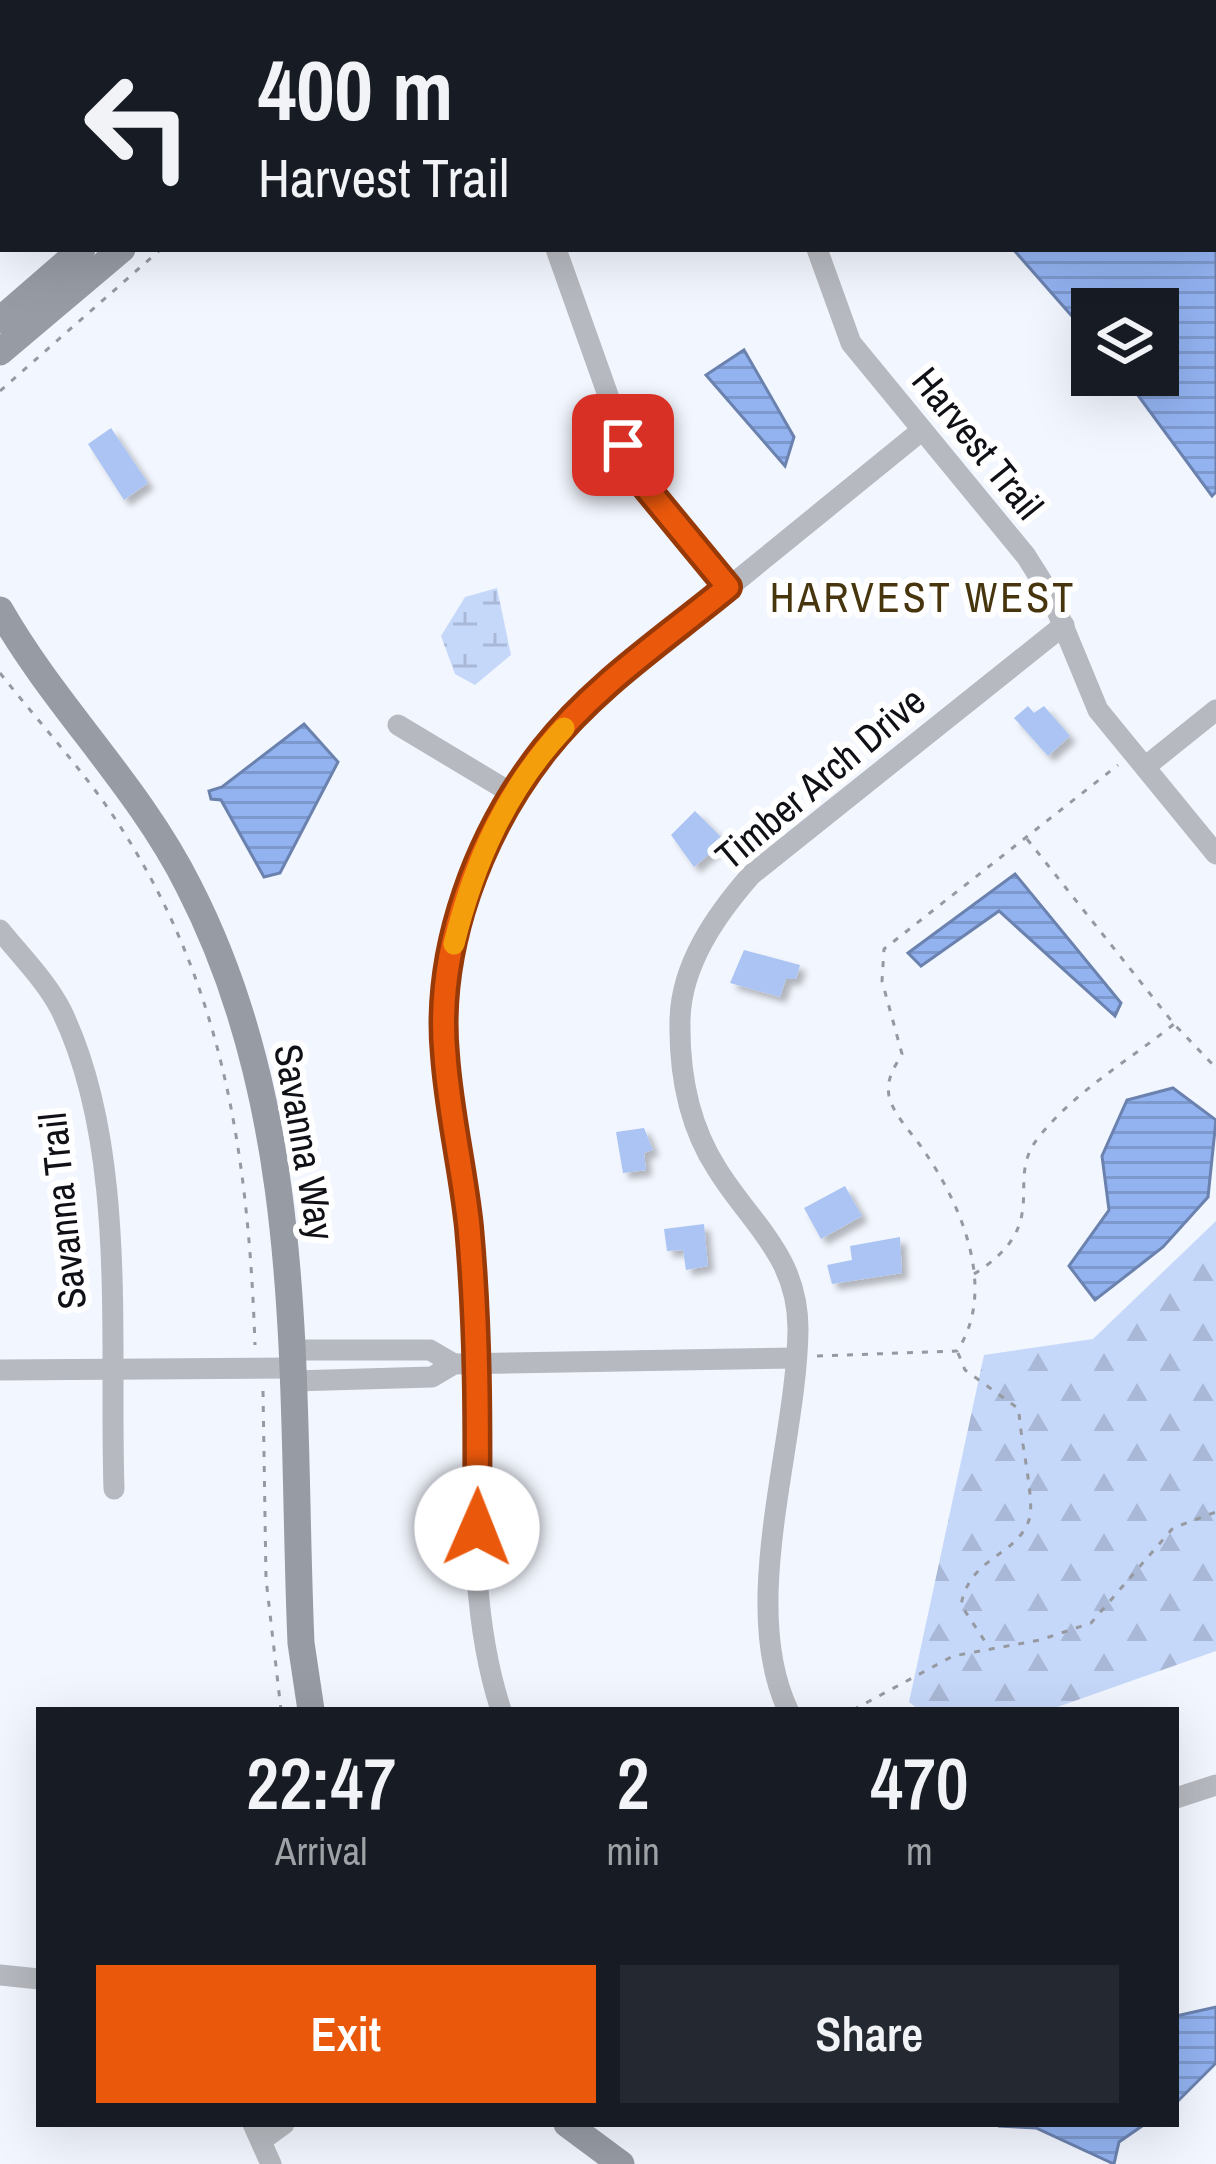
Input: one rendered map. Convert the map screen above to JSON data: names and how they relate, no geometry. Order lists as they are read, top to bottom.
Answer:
{
  "streets": {
    "street": [
      "Harvest Trail",
      "Timber Arch Drive",
      "Savanna Way",
      "Savanna Trail"
    ]
  },
  "crossings": [
    ["Harvest Trail", "Timber Arch Drive"]
  ],
  "districts": ["HARVEST WEST"],
  "page": {
    "turn": ["400 m", "Harvest Trail"],
    "eta": [
      "22:47",
      "Arrival",
      "2",
      "min",
      "470",
      "m"
    ],
    "buttons": ["Exit", "Share"]
  }
}
